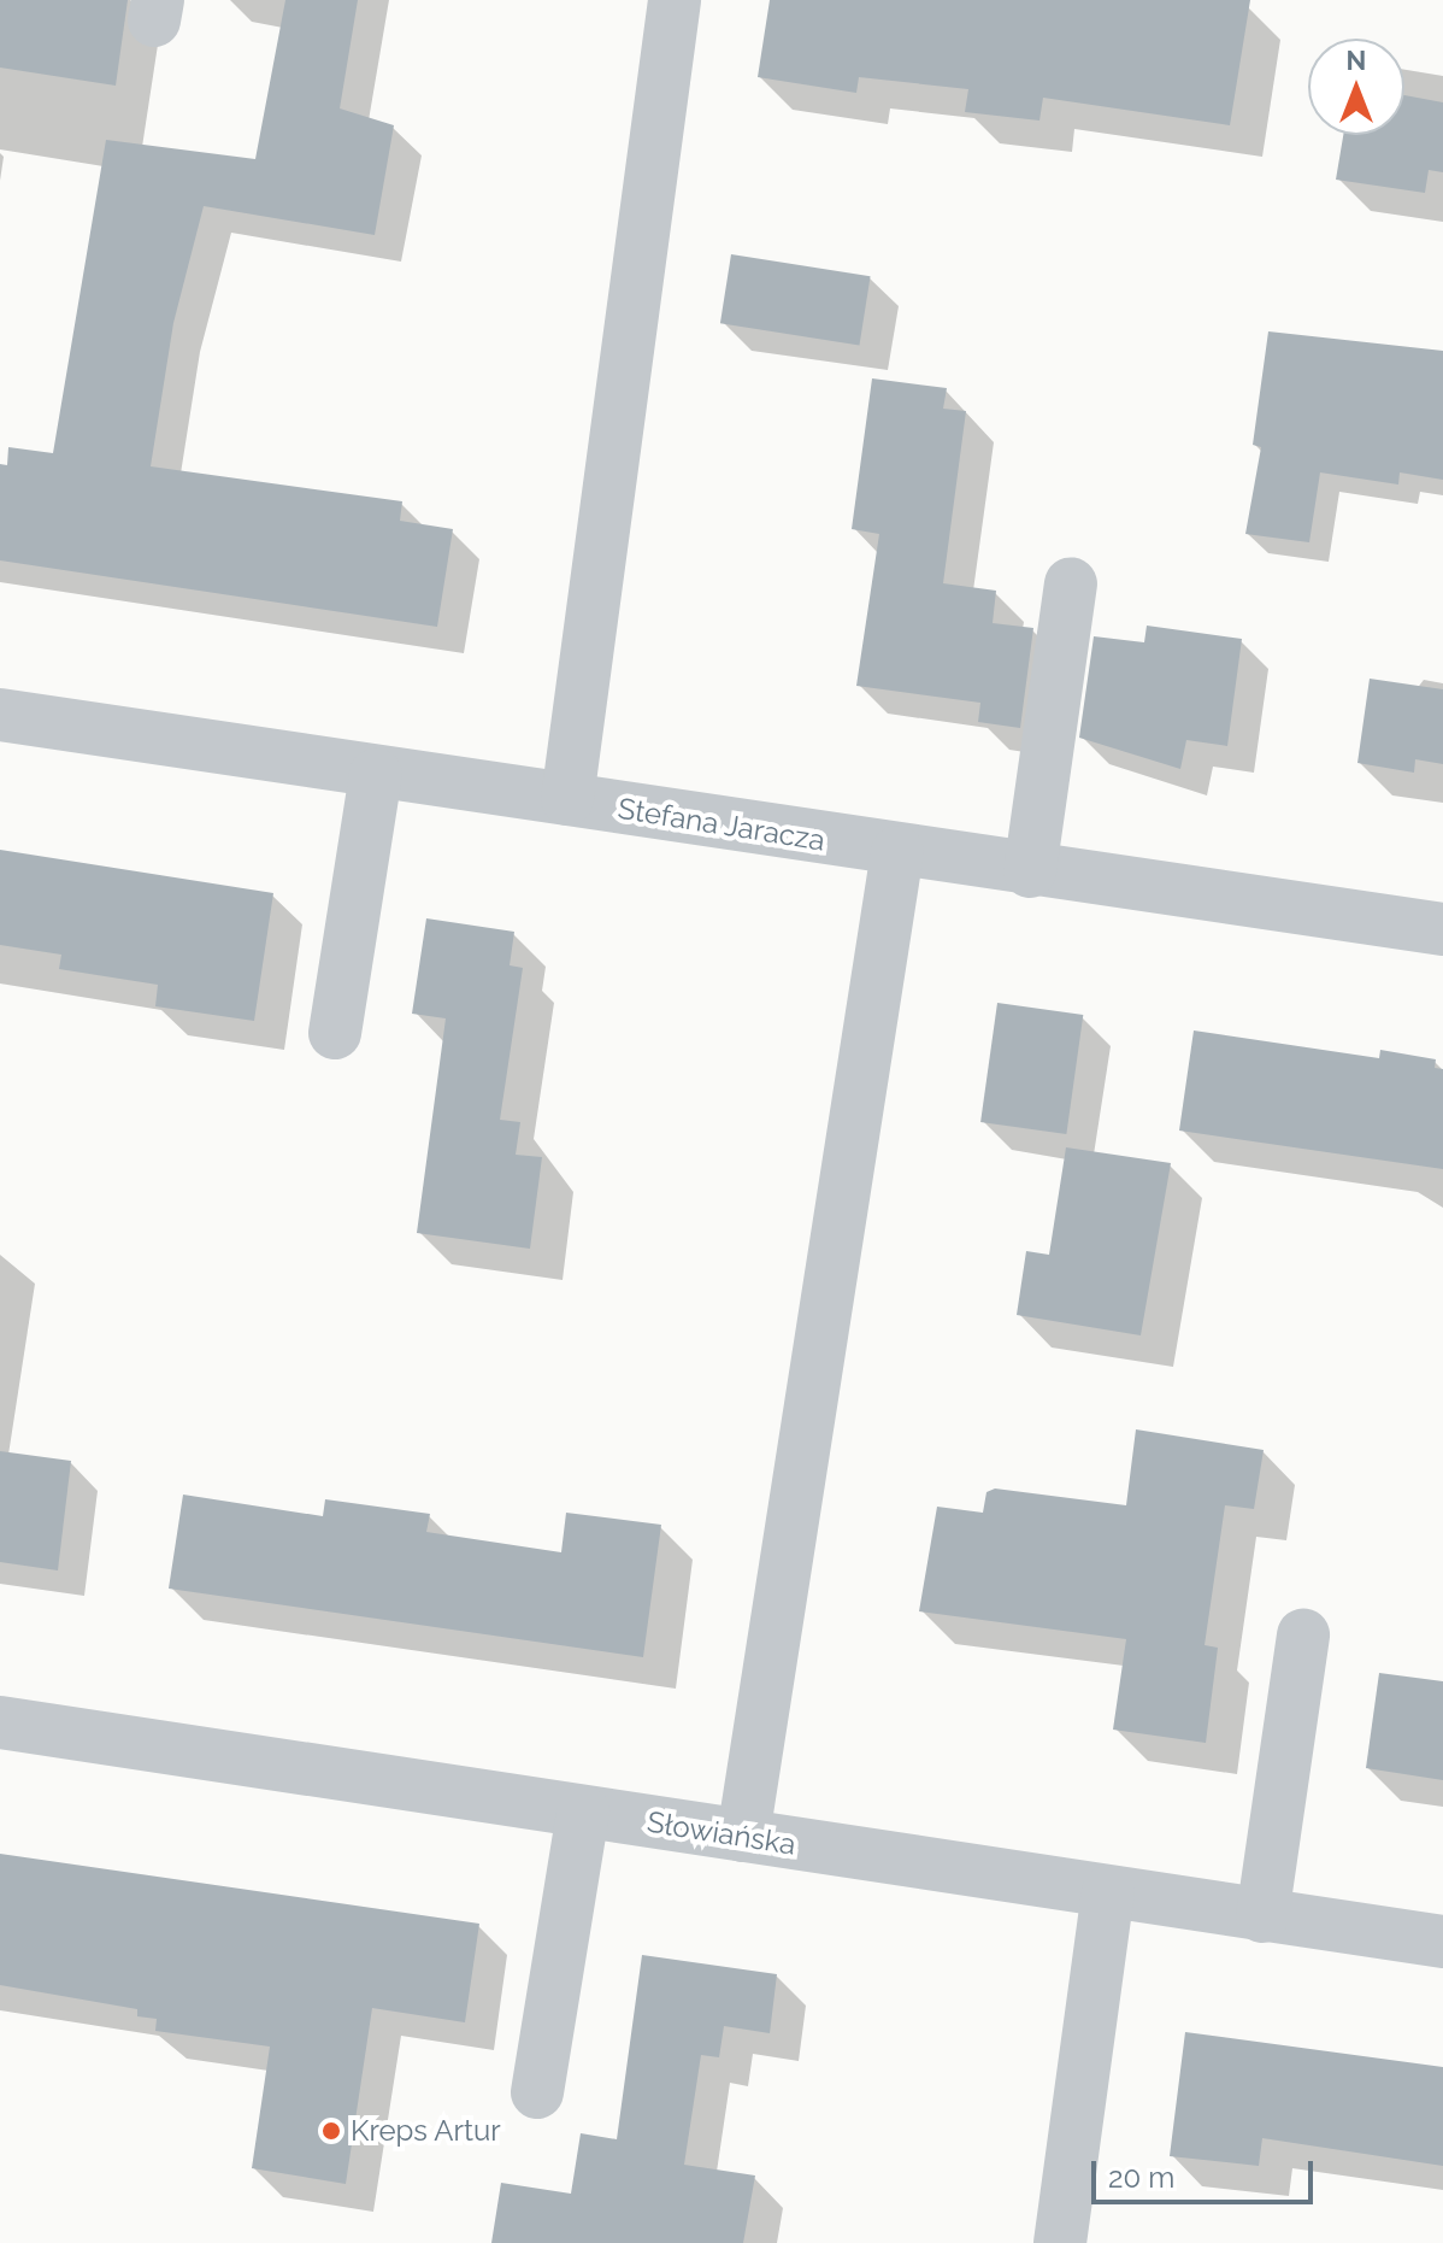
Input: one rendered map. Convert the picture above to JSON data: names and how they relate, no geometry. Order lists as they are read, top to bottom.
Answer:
{
  "streets": {
    "street": ["Stefana Jaracza", "Słowiańska"]
  },
  "places": ["Kreps Artur"],
  "scale_bar": "20 m",
  "north": "top"
}
